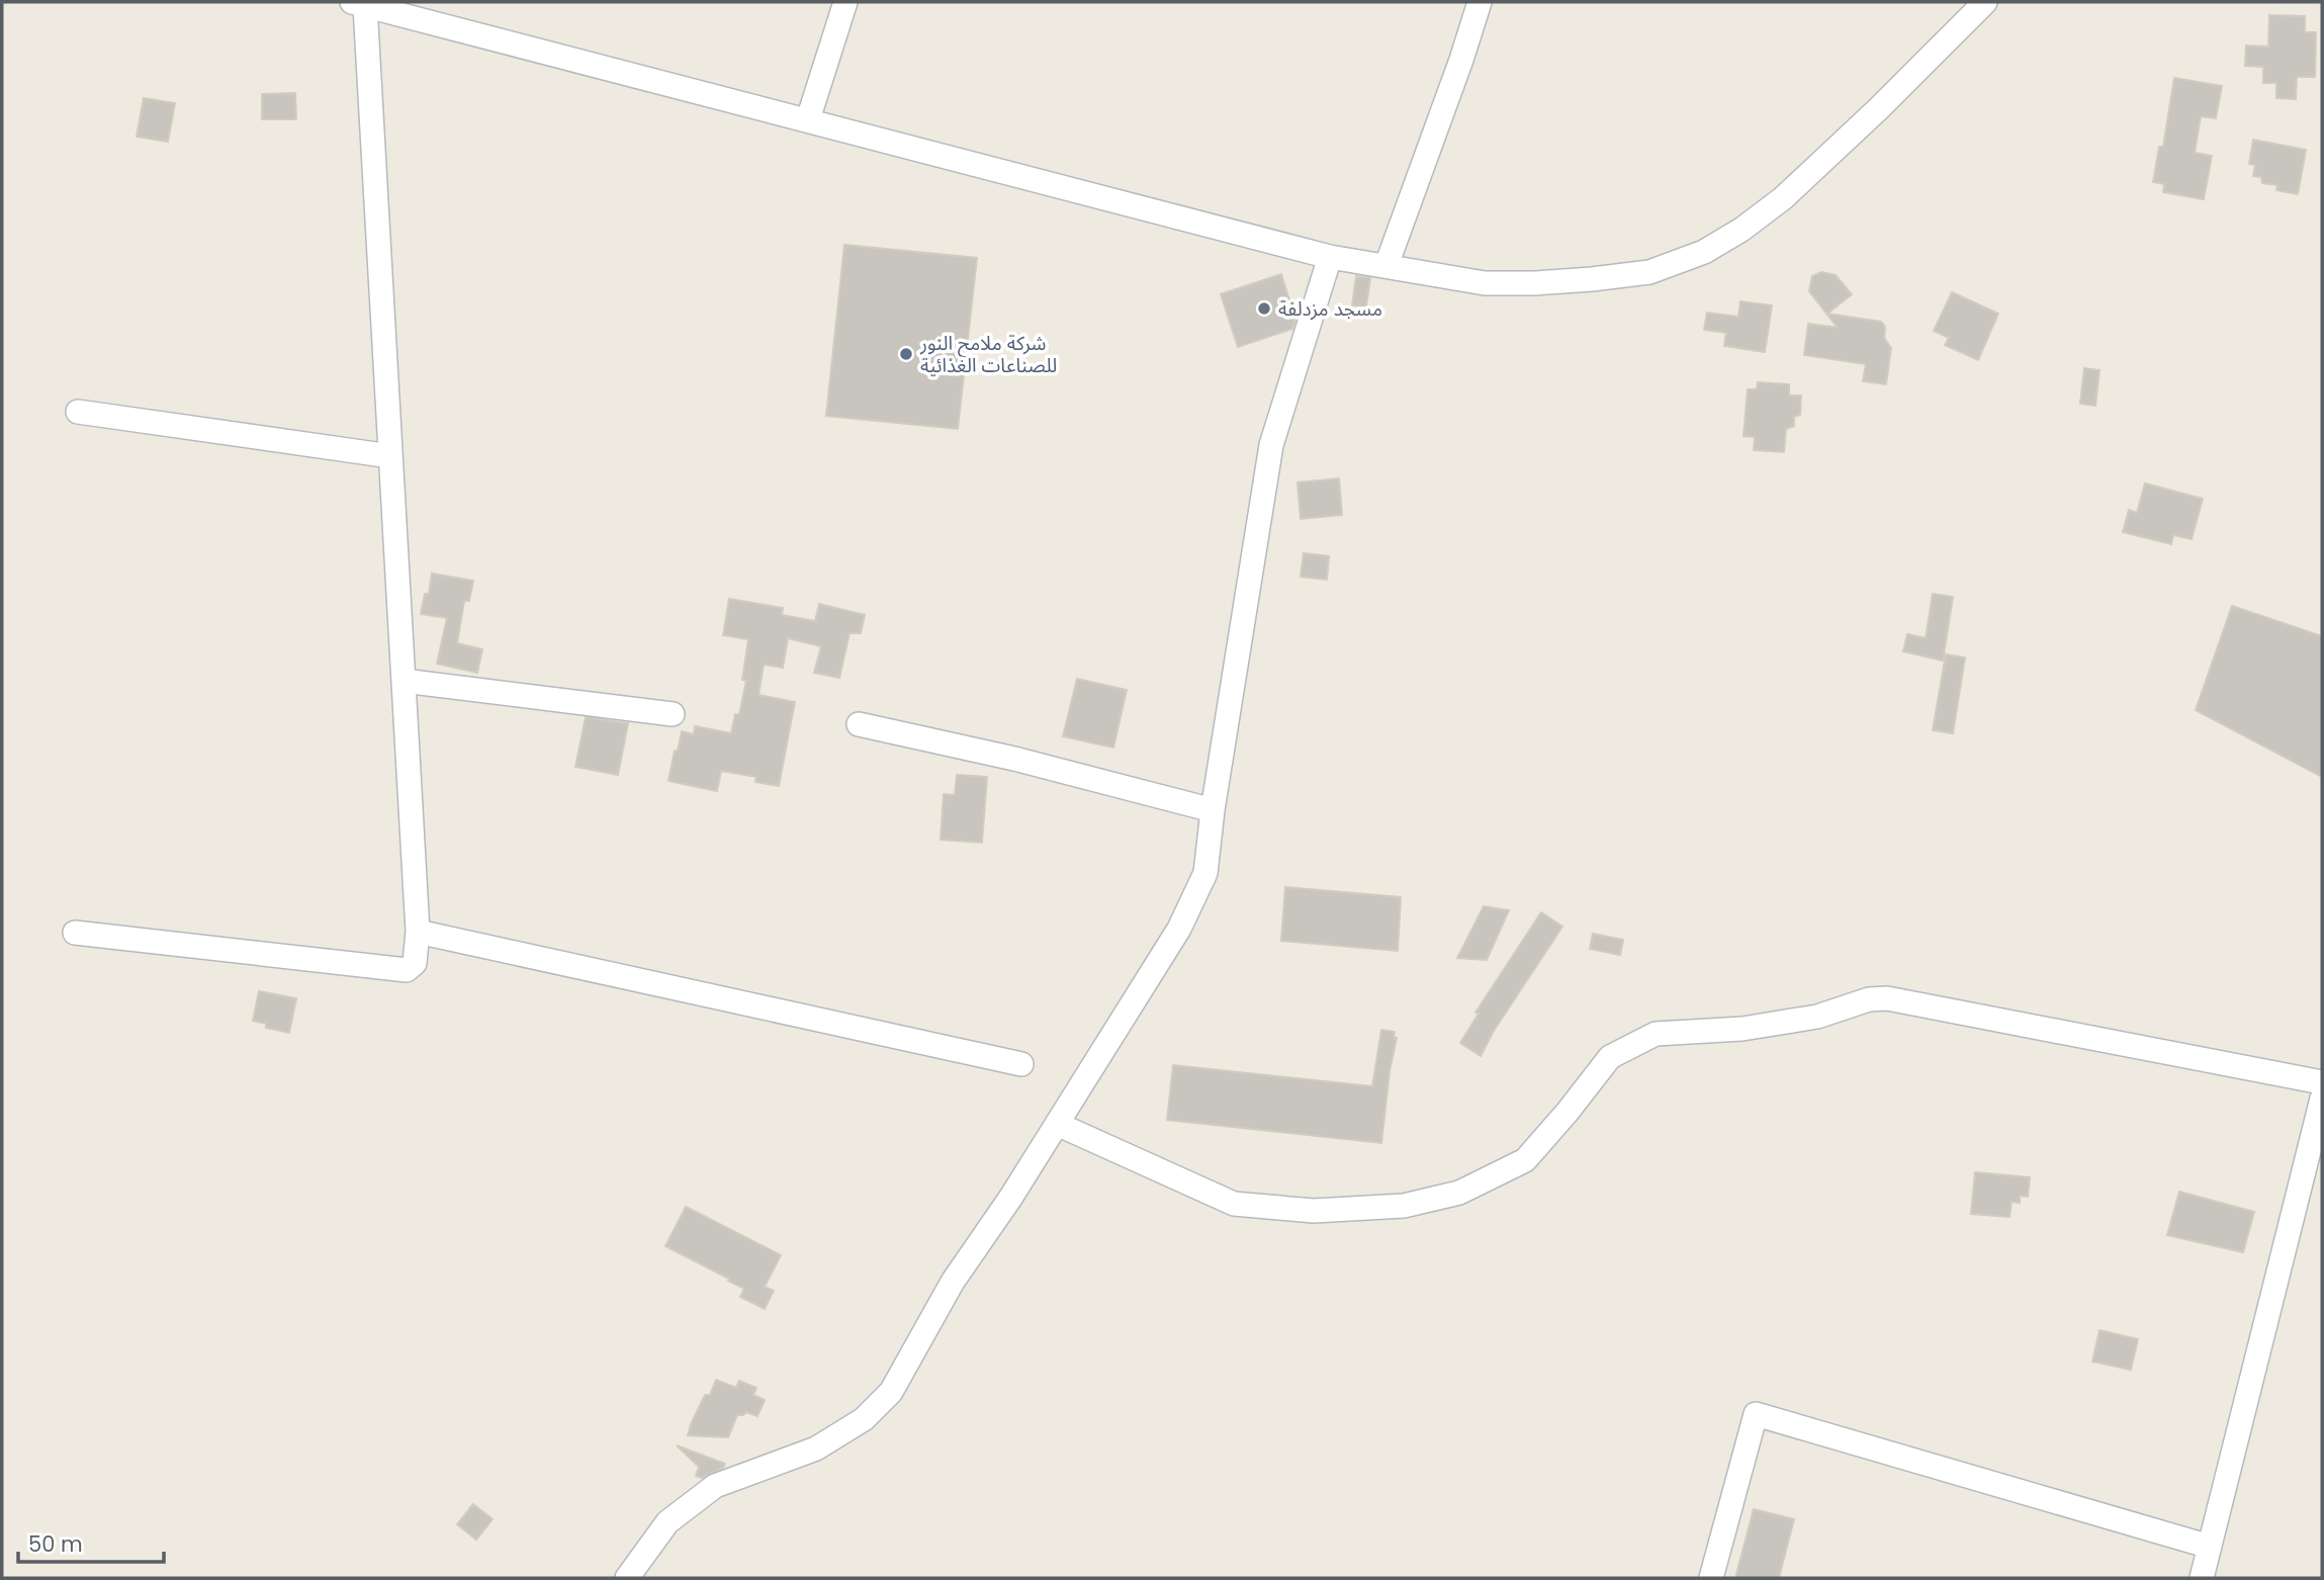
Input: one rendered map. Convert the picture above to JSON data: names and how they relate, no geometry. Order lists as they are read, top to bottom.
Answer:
{
  "places": ["مسجد مزدلفة", "شركة ملامح النور للصناعات الغذائية"],
  "scale_bar": "50 m"
}
